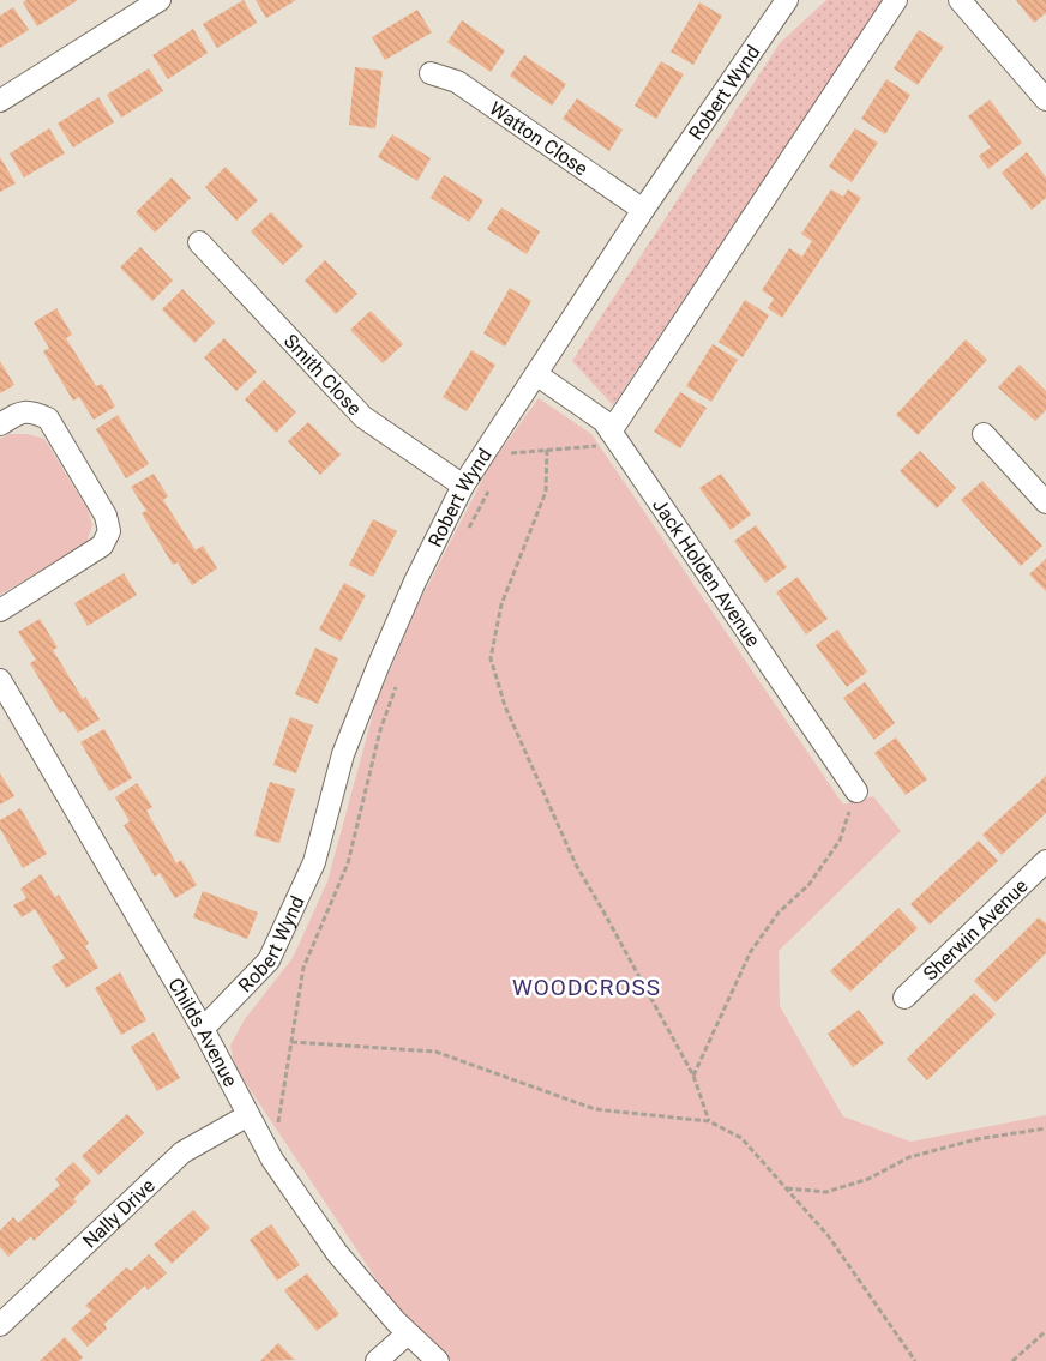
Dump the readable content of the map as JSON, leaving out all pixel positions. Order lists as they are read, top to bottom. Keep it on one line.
{"streets":{"street":["Robert Wynd","Watton Close","Smith Close","Jack Holden Avenue","Sherwin Avenue","Childs Avenue","Nally Drive"]},"crossings":[["Robert Wynd","Watton Close"],["Robert Wynd","Smith Close"],["Robert Wynd","Jack Holden Avenue"],["Robert Wynd","Childs Avenue"],["Childs Avenue","Nally Drive"]],"districts":["WOODCROSS"]}
